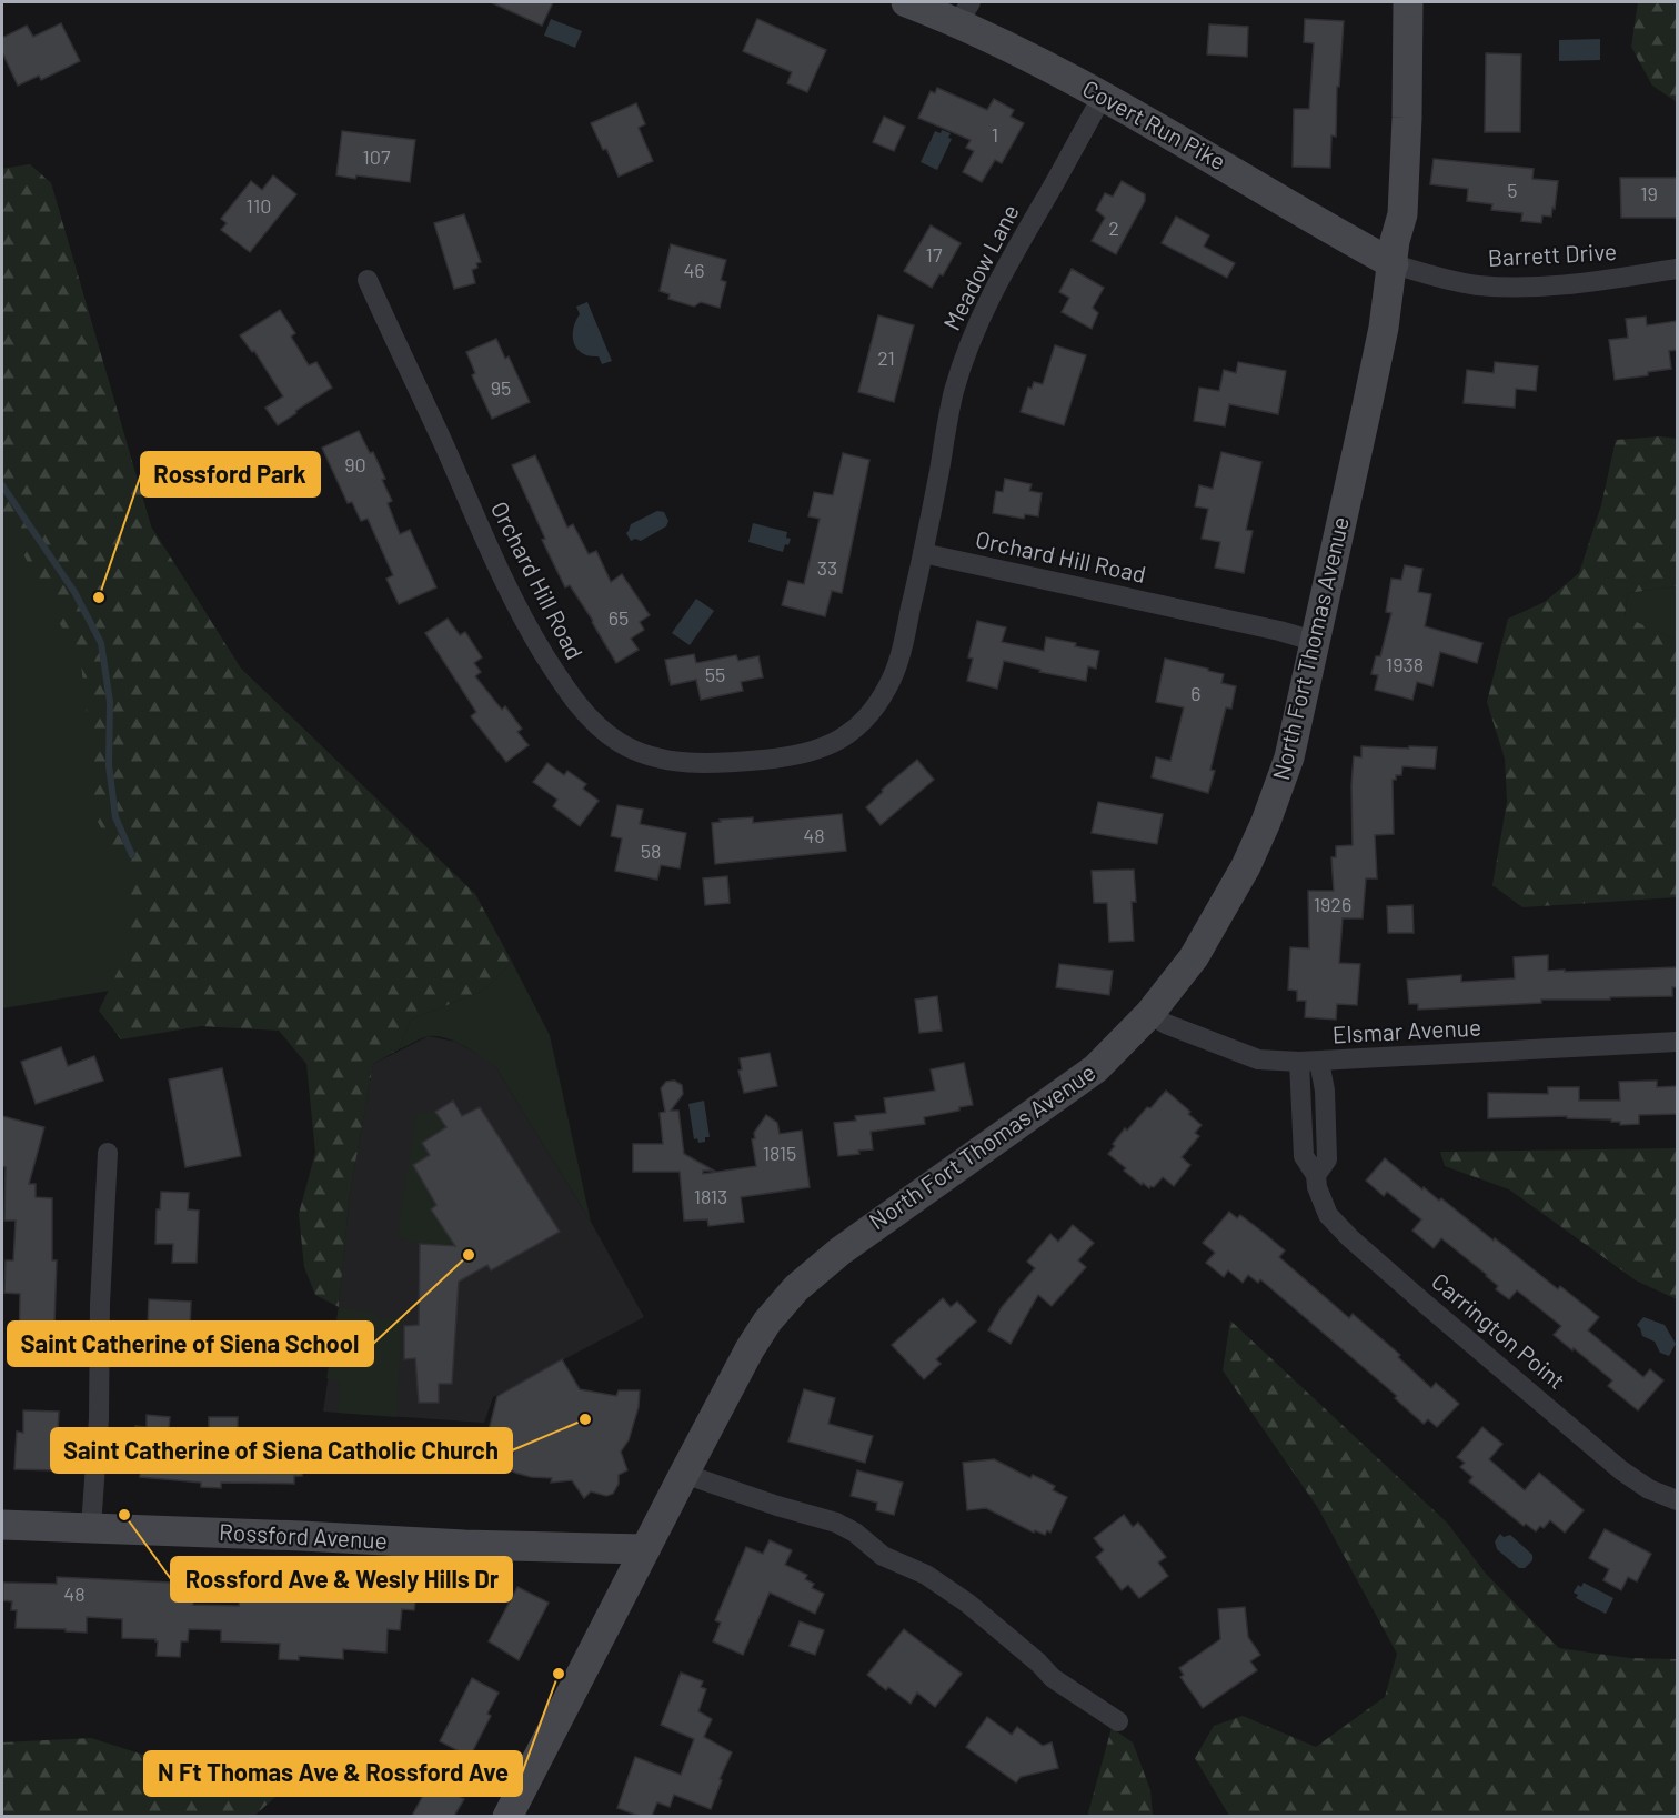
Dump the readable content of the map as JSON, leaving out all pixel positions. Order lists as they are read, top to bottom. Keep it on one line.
{"streets":{"street":["Covert Run Pike","Barrett Drive","Meadow Lane","Orchard Hill Road","North Fort Thomas Avenue","Elsmar Avenue","Carrington Point","Rossford Avenue"]},"crossings":[["Covert Run Pike","Barrett Drive"],["Covert Run Pike","Meadow Lane"],["Covert Run Pike","North Fort Thomas Avenue"],["Barrett Drive","North Fort Thomas Avenue"],["Meadow Lane","Orchard Hill Road"],["Orchard Hill Road","North Fort Thomas Avenue"],["North Fort Thomas Avenue","Elsmar Avenue"],["North Fort Thomas Avenue","Rossford Avenue"],["Elsmar Avenue","Carrington Point"]],"places":["Rossford Park","Saint Catherine of Siena School","Saint Catherine of Siena Catholic Church","Rossford Ave & Wesly Hills Dr","N Ft Thomas Ave & Rossford Ave"],"house_numbers":["1","107","5","19","110","2","17","46","21","95","90","33","65","1938","55","6","48","58","1926","1815","1813","48"]}
